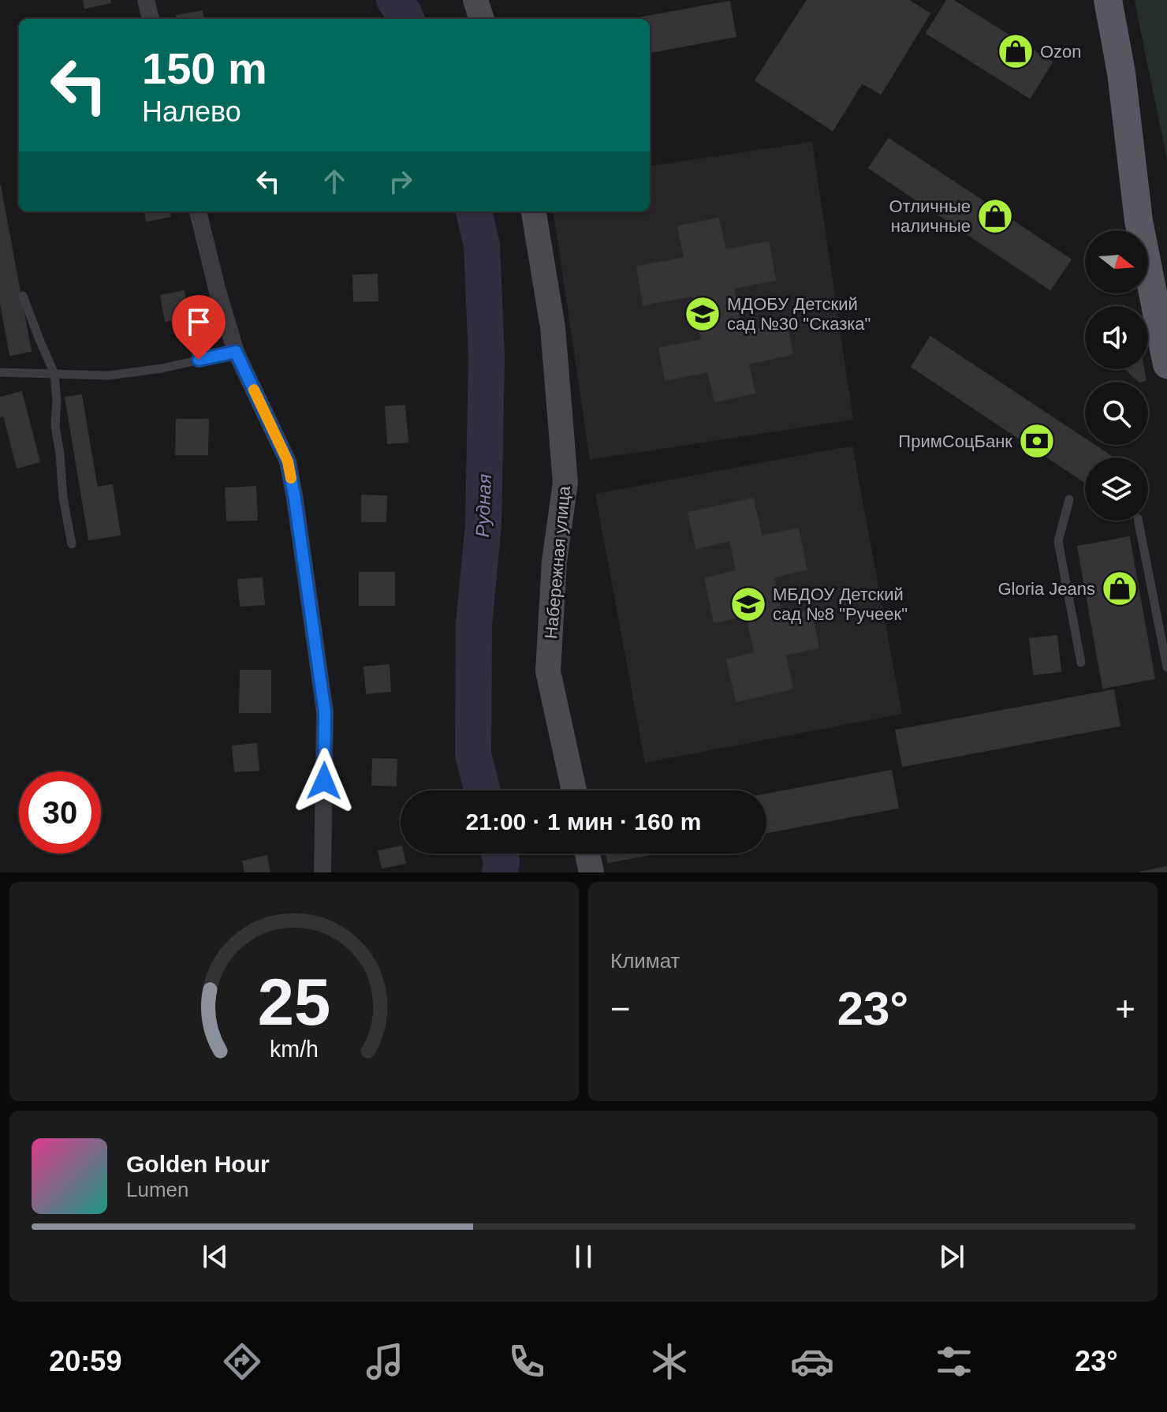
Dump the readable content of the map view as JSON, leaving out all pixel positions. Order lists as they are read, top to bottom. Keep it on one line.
{"streets":{"main road":["Набережная улица"]},"water":["Рудная"],"places":{"shop":["Ozon","Отличные наличные","Gloria Jeans"],"school or university":["МДОБУ Детский сад №30 \"Сказка\"","МБДОУ Детский сад №8 \"Ручеек\""],"bank":["ПримСоцБанк"]},"north":"right","page":{"turn":["150 m","Налево"],"limit":"30","trip":"21:00 · 1 мин · 160 m","tile":"Климат","heat":["−","23°","+"],"song":["Golden Hour","Lumen"],"tabs":["20:59","23°"],"gauge":["25","km/h"]}}
